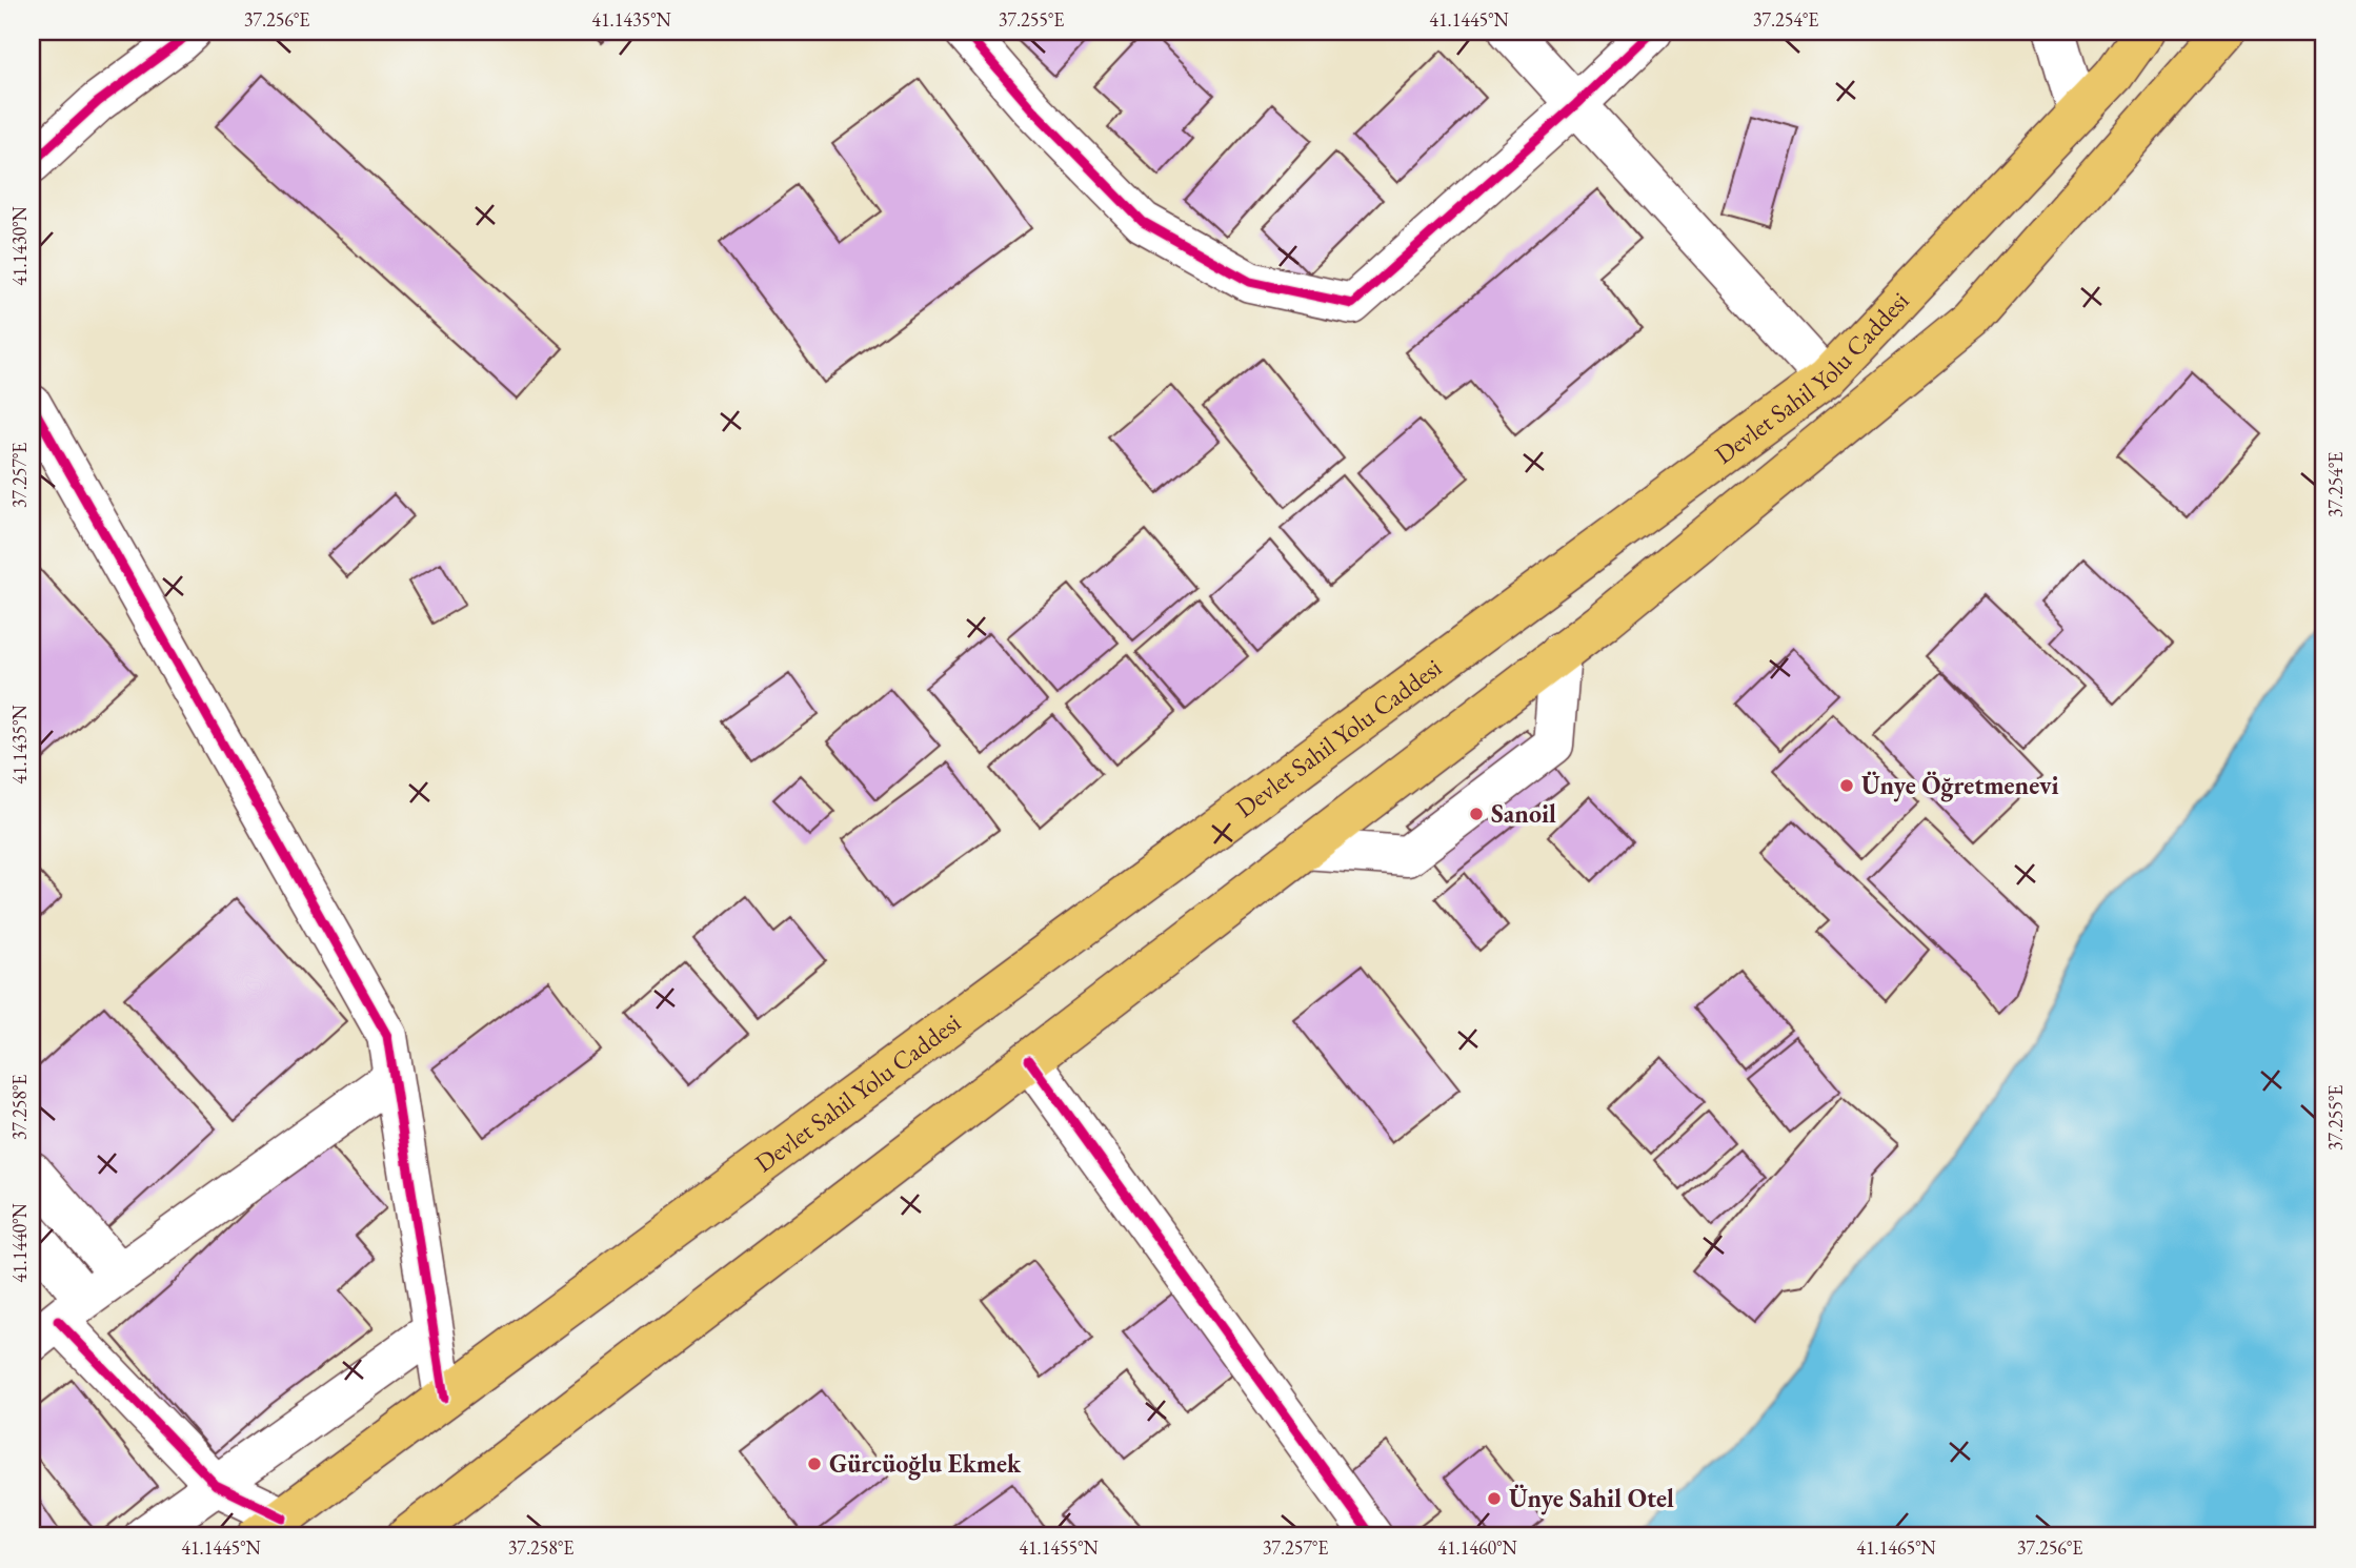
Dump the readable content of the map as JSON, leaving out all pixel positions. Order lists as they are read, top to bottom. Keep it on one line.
{"streets":{"main road":["Devlet Sahil Yolu Caddesi"]},"places":["Ünye Öğretmenevi","Sanoil","Gürcüoğlu Ekmek","Ünye Sahil Otel"],"coordinates":["37.256°E","41.1435°N","37.255°E","41.1445°N","37.254°E","41.1430°N","37.257°E","37.258°E","41.1440°N","41.1455°N","41.1460°N","41.1465°N"]}
